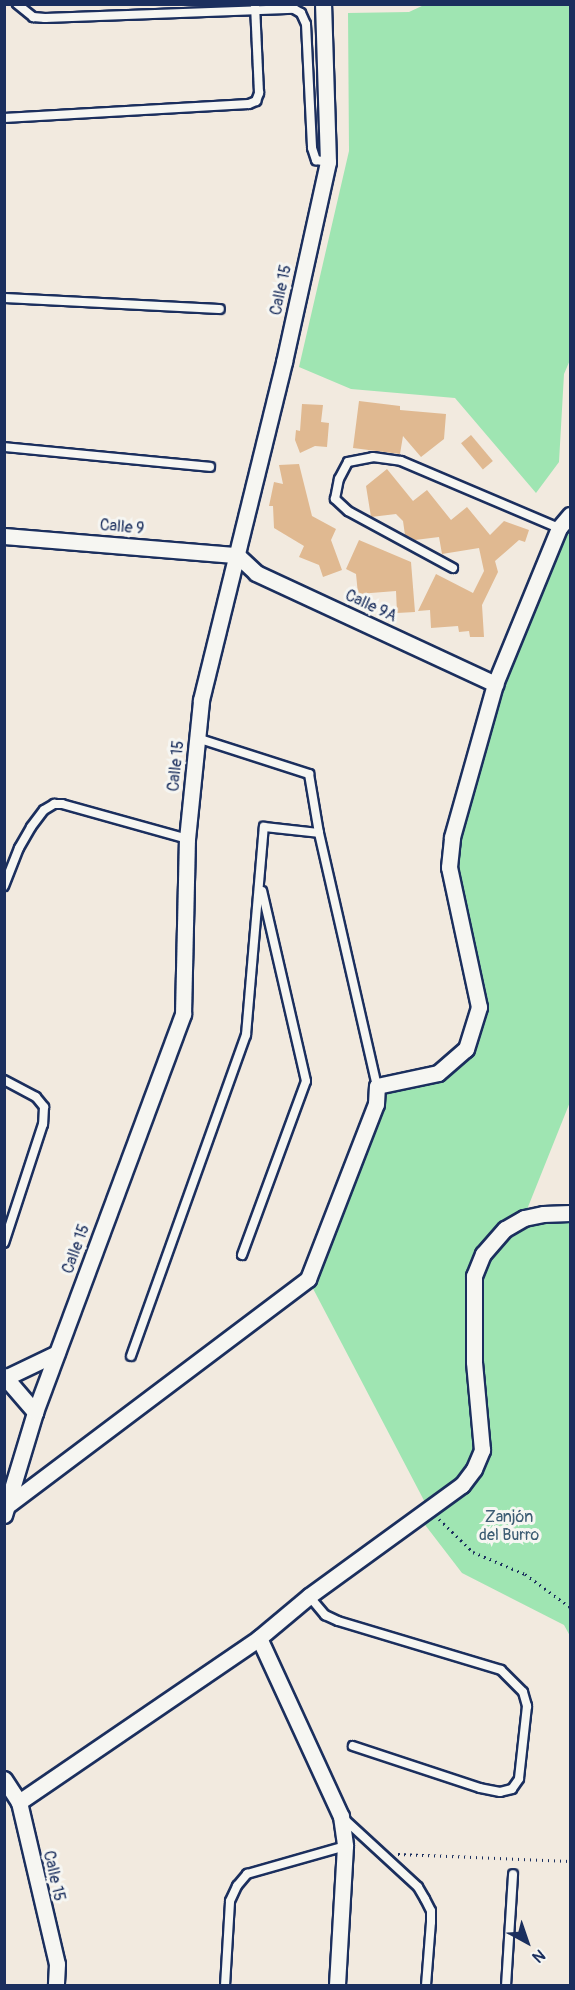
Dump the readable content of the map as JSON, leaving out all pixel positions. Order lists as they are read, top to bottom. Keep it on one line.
{"streets":{"street":["Calle 15","Calle 9","Calle 9A"]},"crossings":[["Calle 15","Calle 9"],["Calle 15","Calle 9A"],["Calle 9","Calle 9A"]],"parks":["Zanjón del Burro"],"north":"bottom right"}
